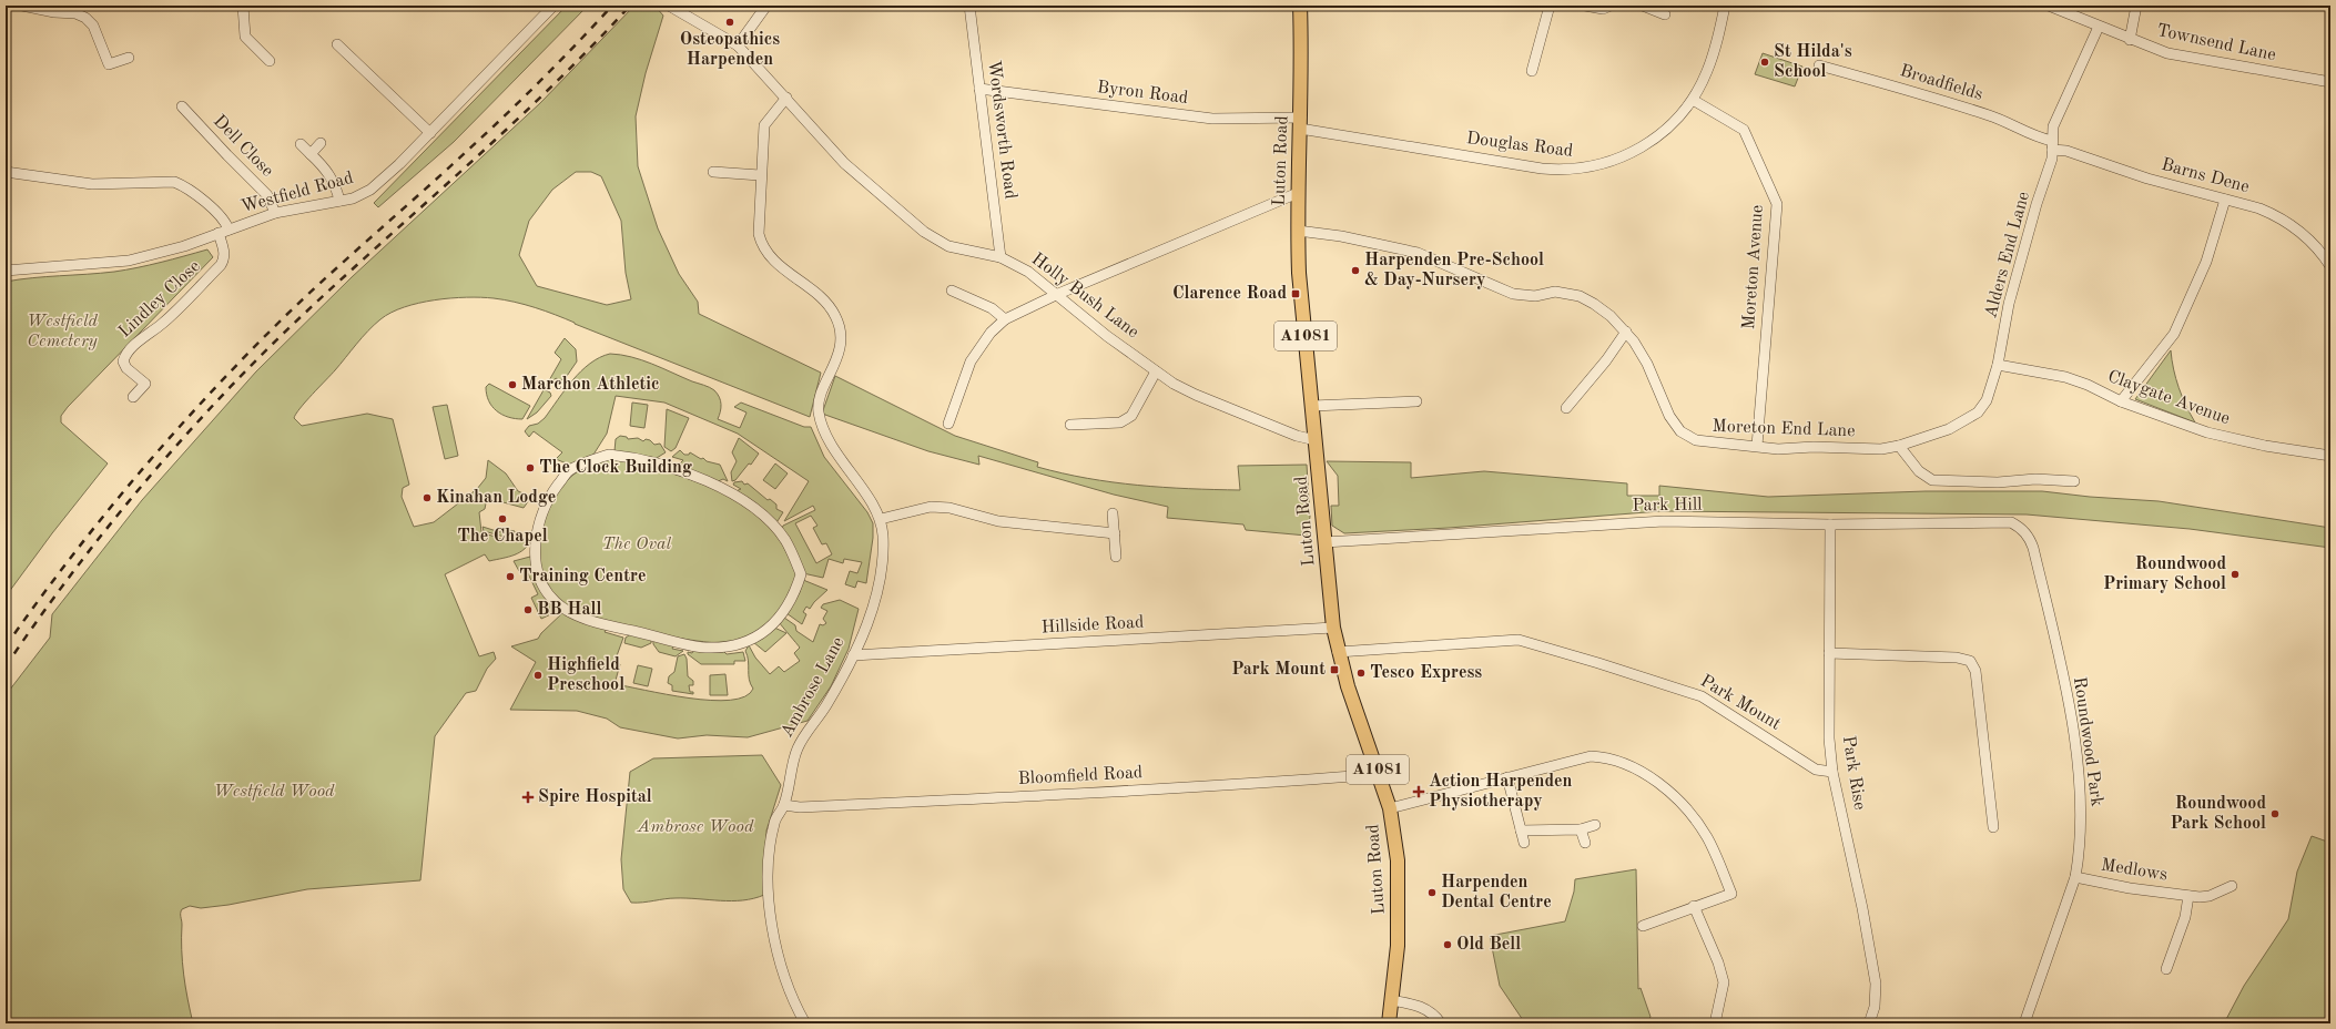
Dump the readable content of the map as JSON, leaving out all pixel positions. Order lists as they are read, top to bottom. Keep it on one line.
{"streets":{"main road":["Luton Road","A1081"],"street":["Townsend Lane","Broadfields","Byron Road","Wordsworth Road","Douglas Road","Dell Close","Barns Dene","Westfield Road","Alders End Lane","Moreton Avenue","Holly Bush Lane","Lindley Close","Claygate Avenue","Moreton End Lane","Park Hill","Hillside Road","Ambrose Lane","Park Mount","Roundwood Park","Park Rise","Bloomfield Road","Medlows"]},"crossings":[["Townsend Lane","Alders End Lane"],["Broadfields","Barns Dene"],["Broadfields","Alders End Lane"],["Byron Road","Wordsworth Road"],["Byron Road","Douglas Road"],["Byron Road","Luton Road"],["Wordsworth Road","Holly Bush Lane"],["Douglas Road","Luton Road"],["Douglas Road","Moreton Avenue"],["Dell Close","Westfield Road"],["Luton Road","Holly Bush Lane"],["Luton Road","Moreton End Lane"],["Luton Road","Park Hill"],["Luton Road","Hillside Road"],["Luton Road","Park Mount"],["Luton Road","Bloomfield Road"],["Barns Dene","Alders End Lane"],["Westfield Road","Lindley Close"],["Alders End Lane","Claygate Avenue"],["Alders End Lane","Moreton End Lane"],["Moreton Avenue","Moreton End Lane"],["Park Hill","Roundwood Park"],["Park Hill","Park Rise"],["Hillside Road","Ambrose Lane"],["Ambrose Lane","Bloomfield Road"],["Park Mount","Park Rise"],["Roundwood Park","Medlows"]],"parks":["Westfield Cemetery","The Oval","Westfield Wood","Ambrose Wood"],"places":{"other":["Osteopathics Harpenden","St Hilda's School","Harpenden Pre-School & Day-Nursery","Marchon Athletic","The Clock Building","Kinahan Lodge","The Chapel","Roundwood Primary School","Training Centre","BB Hall","Tesco Express","Highfield Preschool","Roundwood Park School","Harpenden Dental Centre","Old Bell"],"transit":["Clarence Road","Park Mount"],"health":["Action Harpenden Physiotherapy","Spire Hospital"]}}
